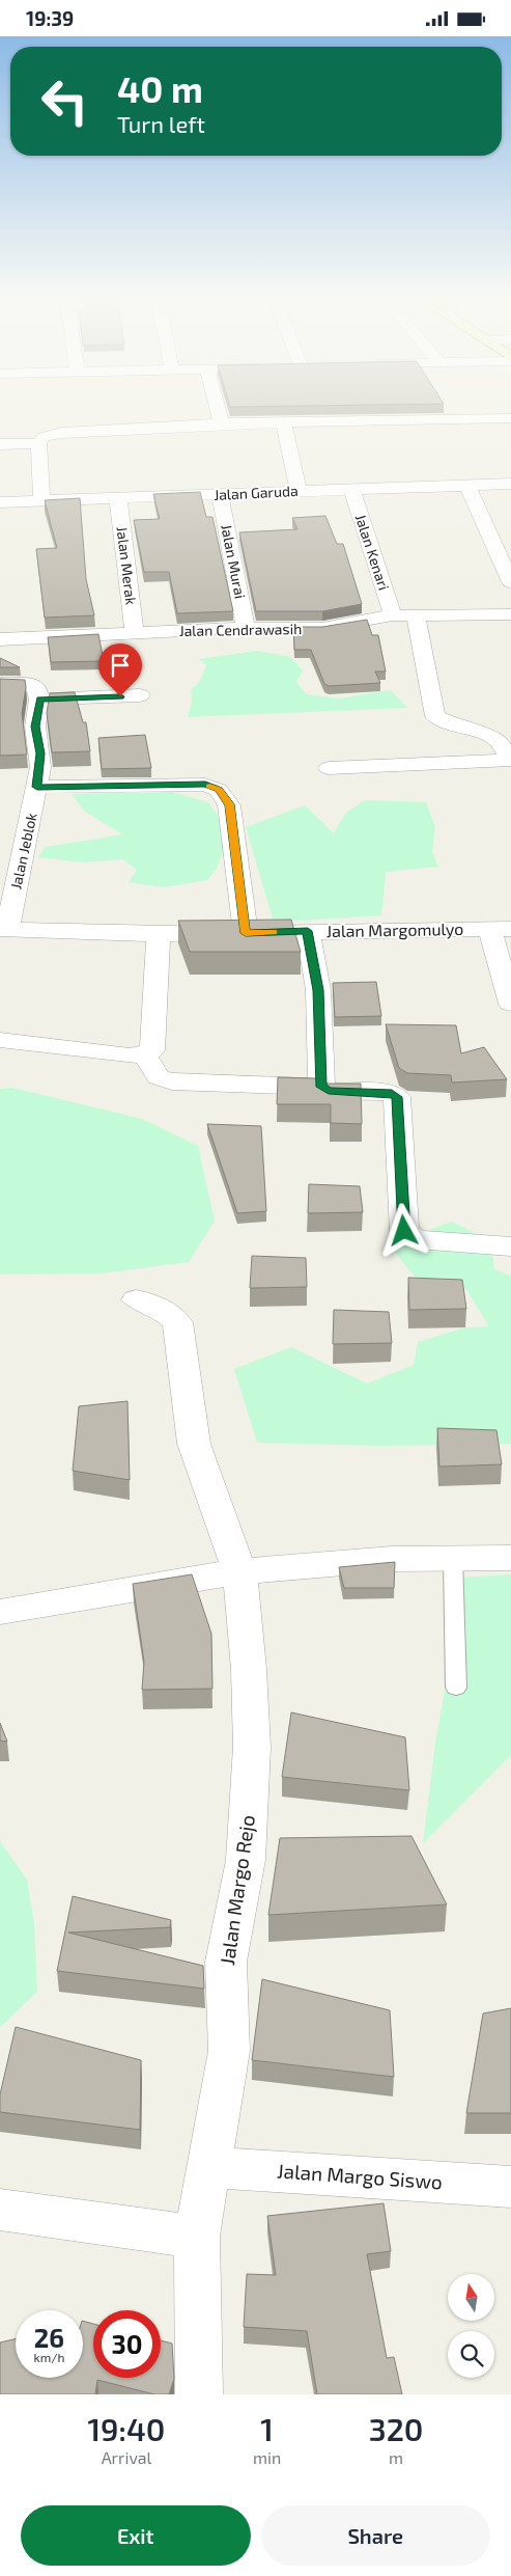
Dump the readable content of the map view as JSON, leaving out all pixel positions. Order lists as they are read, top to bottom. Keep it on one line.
{"streets":{"street":["Jalan Garuda","Jalan Kenari","Jalan Murai","Jalan Merak","Jalan Cendrawasih","Jalan Jeblok","Jalan Margomulyo","Jalan Margo Rejo","Jalan Margo Siswo"]},"crossings":[["Jalan Garuda","Jalan Kenari"],["Jalan Garuda","Jalan Murai"],["Jalan Garuda","Jalan Merak"],["Jalan Kenari","Jalan Cendrawasih"],["Jalan Murai","Jalan Cendrawasih"],["Jalan Merak","Jalan Cendrawasih"],["Jalan Jeblok","Jalan Margomulyo"],["Jalan Margo Rejo","Jalan Margo Siswo"]],"north":"top","page":{"status":"19:39","turn":["40 m","Turn left"],"speed":"26 km/h","limit":"30","eta":["19:40","Arrival","1","min","320","m"],"buttons":["Exit","Share"]}}
